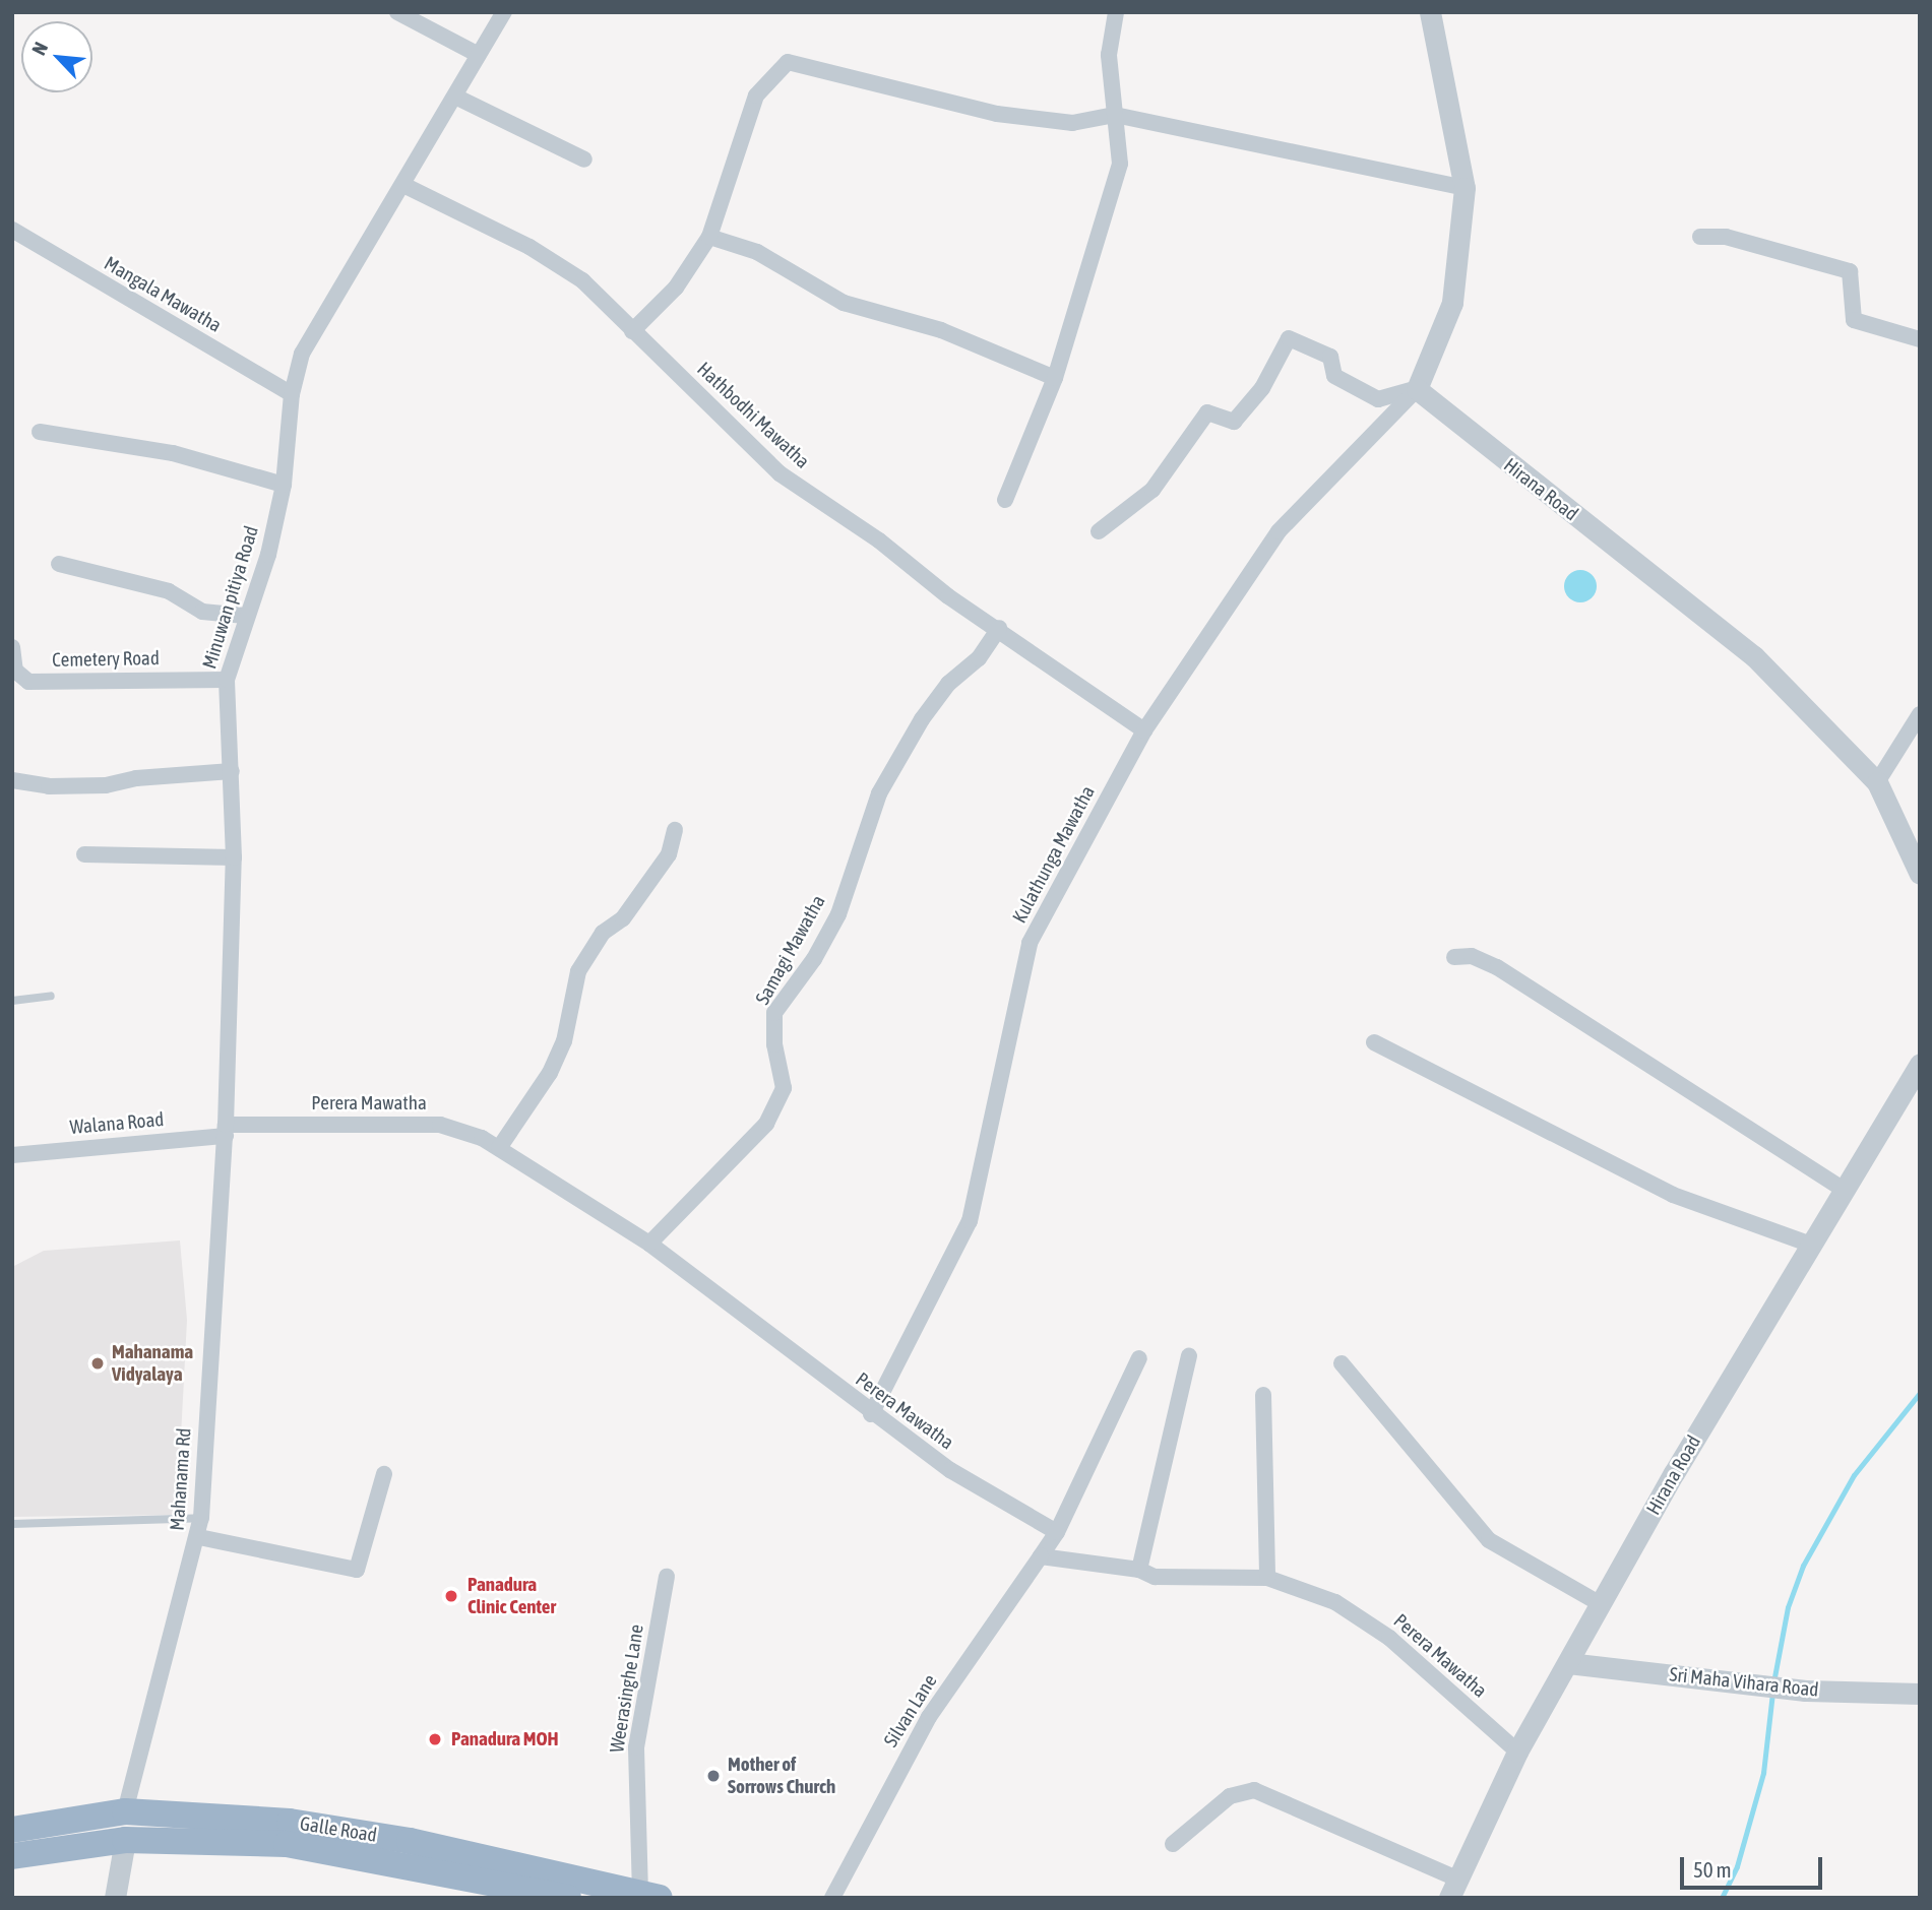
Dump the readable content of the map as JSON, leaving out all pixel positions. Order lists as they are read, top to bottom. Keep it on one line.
{"streets":{"highway":["Galle Road"],"street":["Mangala Mawatha","Hathbodhi Mawatha","Hirana Road","Minuwan pitiya Road","Cemetery Road","Kulathunga Mawatha","Samagi Mawatha","Perera Mawatha","Walana Road","Mahanama Rd","Sri Maha Vihara Road","Weerasinghe Lane","Silvan Lane"]},"crossings":[["Mangala Mawatha","Minuwan pitiya Road"],["Hathbodhi Mawatha","Minuwan pitiya Road"],["Hathbodhi Mawatha","Kulathunga Mawatha"],["Hathbodhi Mawatha","Samagi Mawatha"],["Hirana Road","Kulathunga Mawatha"],["Hirana Road","Perera Mawatha"],["Hirana Road","Sri Maha Vihara Road"],["Minuwan pitiya Road","Cemetery Road"],["Minuwan pitiya Road","Perera Mawatha"],["Minuwan pitiya Road","Walana Road"],["Minuwan pitiya Road","Mahanama Rd"],["Kulathunga Mawatha","Perera Mawatha"],["Samagi Mawatha","Perera Mawatha"],["Perera Mawatha","Walana Road"],["Perera Mawatha","Mahanama Rd"],["Perera Mawatha","Silvan Lane"],["Walana Road","Mahanama Rd"],["Mahanama Rd","Galle Road"],["Weerasinghe Lane","Galle Road"]],"places":["Mahanama Vidyalaya","Panadura Clinic Center","Panadura MOH","Mother of Sorrows Church"],"scale_bar":"50 m","north":"top left"}
